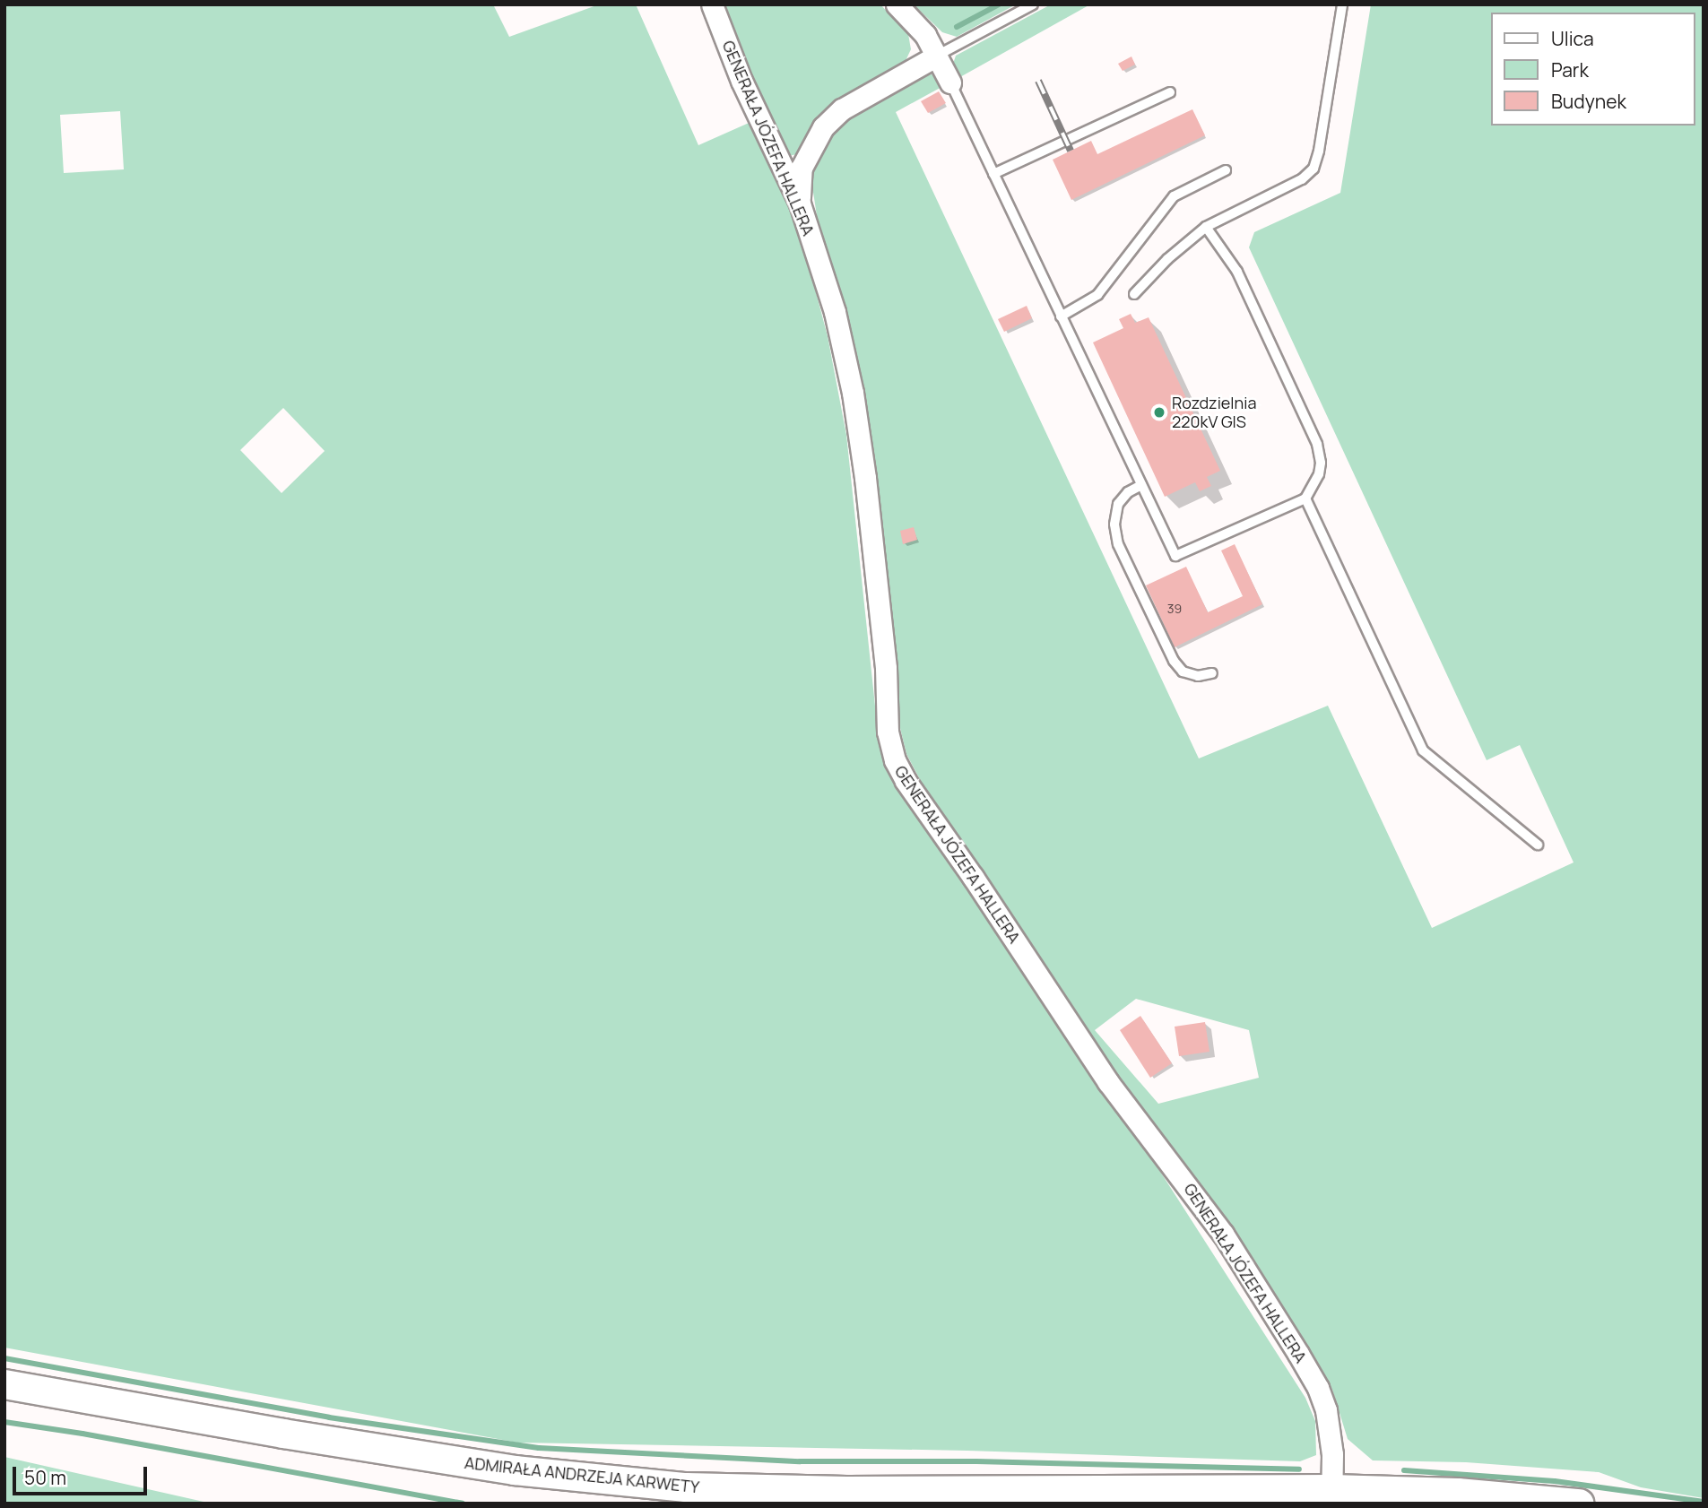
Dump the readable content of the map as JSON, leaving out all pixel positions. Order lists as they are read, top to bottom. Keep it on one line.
{"streets":{"main road":["ADMIRAŁA ANDRZEJA KARWETY"],"street":["GENERAŁA JÓZEFA HALLERA"]},"crossings":[["GENERAŁA JÓZEFA HALLERA","ADMIRAŁA ANDRZEJA KARWETY"]],"places":["Rozdzielnia 220kV GIS"],"house_numbers":["39"],"legend":["Ulica","Park","Budynek"],"scale_bar":"50 m"}
